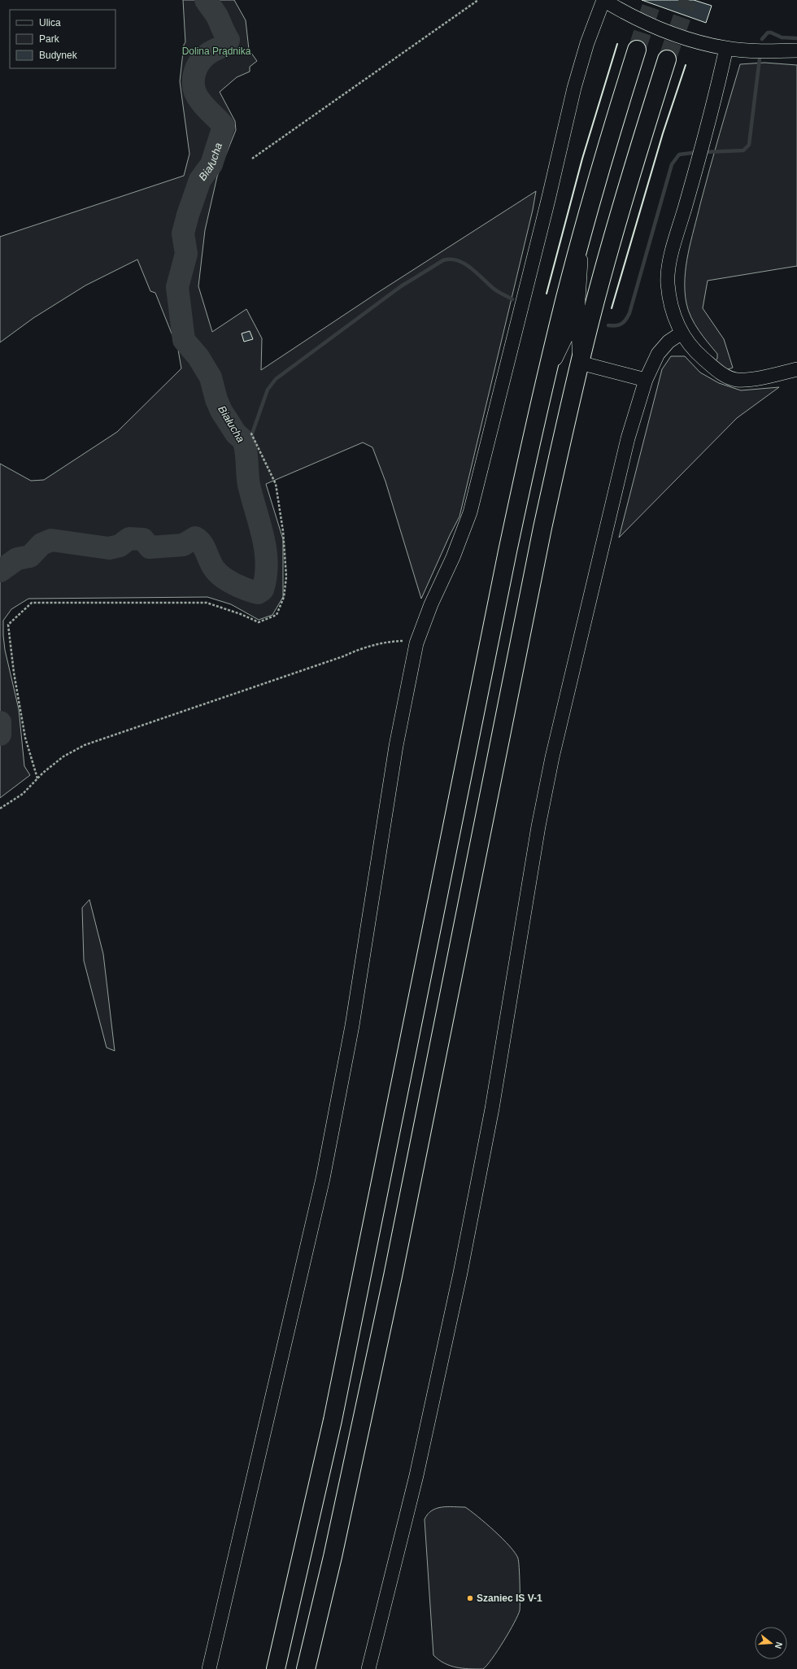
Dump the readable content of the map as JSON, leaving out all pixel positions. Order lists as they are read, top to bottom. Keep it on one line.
{"water":["Białucha"],"parks":["Dolina Prądnika"],"places":["Szaniec IS V-1"],"legend":["Ulica","Park","Budynek"],"north":"right"}
